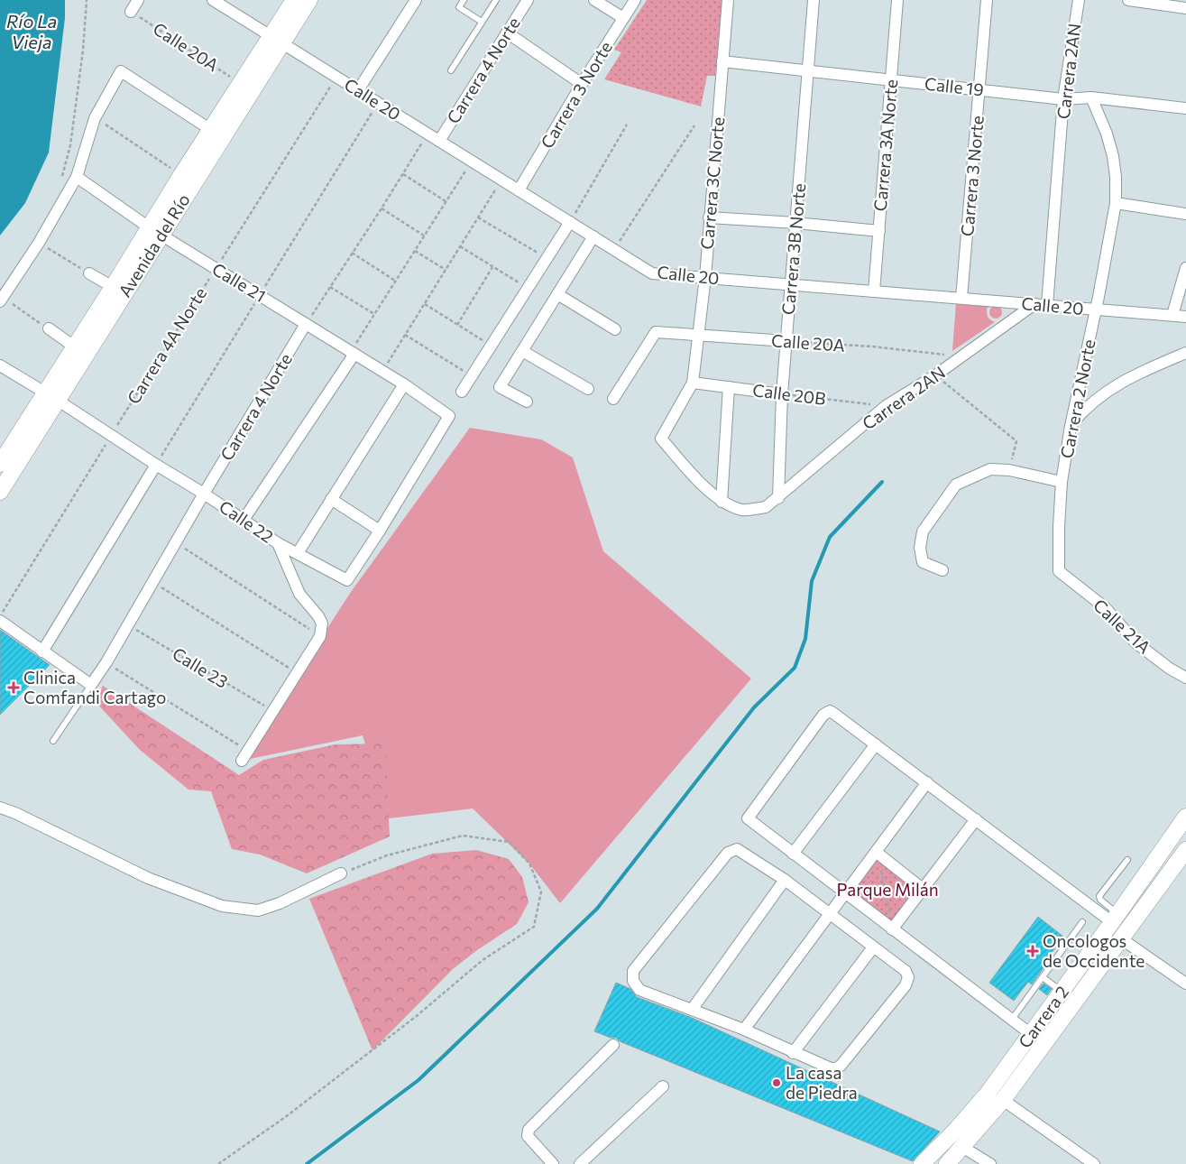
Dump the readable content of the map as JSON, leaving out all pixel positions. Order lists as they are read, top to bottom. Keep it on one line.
{"streets":{"street":["Calle 20A","Carrera 4 Norte","Carrera 2AN","Calle 19","Carrera 3 Norte","Calle 20","Carrera 3A Norte","Carrera 3C Norte","Avenida del Río","Carrera 3B Norte","Calle 21","Calle 20B","Carrera 2 Norte","Calle 22","Calle 21A","Carrera 2"],"path":["Carrera 4A Norte","Calle 23"]},"crossings":[["Calle 20A","Carrera 2AN"],["Calle 20A","Carrera 3C Norte"],["Calle 20A","Avenida del Río"],["Calle 20A","Carrera 3B Norte"],["Carrera 4 Norte","Calle 20"],["Carrera 4 Norte","Calle 21"],["Carrera 4 Norte","Calle 22"],["Carrera 4 Norte","Calle 23"],["Carrera 2AN","Calle 19"],["Carrera 2AN","Calle 20"],["Carrera 2AN","Carrera 3C Norte"],["Carrera 2AN","Carrera 3B Norte"],["Carrera 2AN","Calle 20B"],["Calle 19","Carrera 3 Norte"],["Calle 19","Carrera 3A Norte"],["Calle 19","Carrera 3C Norte"],["Calle 19","Carrera 3B Norte"],["Calle 19","Carrera 2 Norte"],["Carrera 3 Norte","Calle 20"],["Calle 20","Carrera 3A Norte"],["Calle 20","Carrera 3C Norte"],["Calle 20","Avenida del Río"],["Calle 20","Carrera 3B Norte"],["Calle 20","Carrera 4A Norte"],["Calle 20","Carrera 2 Norte"],["Carrera 3C Norte","Calle 20B"],["Avenida del Río","Calle 21"],["Avenida del Río","Calle 22"],["Carrera 3B Norte","Calle 20B"],["Calle 21","Carrera 4A Norte"],["Carrera 4A Norte","Calle 22"],["Carrera 2 Norte","Calle 21A"]],"water":["Río La Vieja"],"parks":["Parque Milán"],"places":{"health":["Clinica Comfandi Cartago","Oncologos de Occidente"],"other":["La casa de Piedra"]}}
